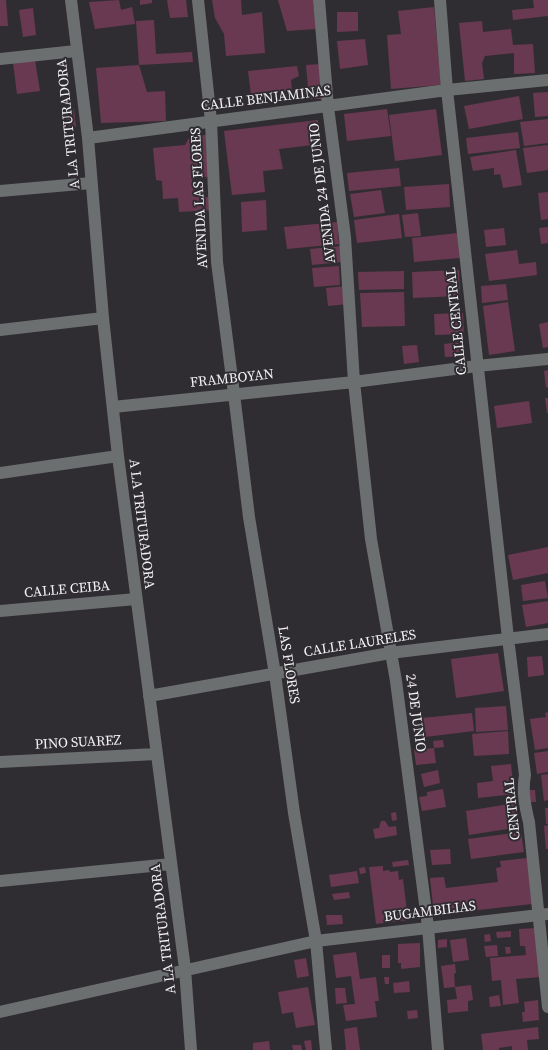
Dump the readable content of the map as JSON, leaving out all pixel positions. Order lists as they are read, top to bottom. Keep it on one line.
{"streets":{"street":["CALLE BENJAMINAS","A LA TRITURADORA","AVENIDA 24 DE JUNIO","AVENIDA LAS FLORES","CALLE CENTRAL","FRAMBOYAN","CALLE CEIBA","CALLE LAURELES","LAS FLORES","24 DE JUNIO","PINO SUAREZ","CENTRAL","BUGAMBILIAS"]},"crossings":[["CALLE BENJAMINAS","A LA TRITURADORA"],["CALLE BENJAMINAS","AVENIDA 24 DE JUNIO"],["CALLE BENJAMINAS","AVENIDA LAS FLORES"],["CALLE BENJAMINAS","CALLE CENTRAL"],["A LA TRITURADORA","FRAMBOYAN"],["A LA TRITURADORA","CALLE CEIBA"],["A LA TRITURADORA","CALLE LAURELES"],["A LA TRITURADORA","PINO SUAREZ"],["A LA TRITURADORA","BUGAMBILIAS"],["AVENIDA 24 DE JUNIO","FRAMBOYAN"],["AVENIDA 24 DE JUNIO","24 DE JUNIO"],["AVENIDA LAS FLORES","FRAMBOYAN"],["AVENIDA LAS FLORES","LAS FLORES"],["CALLE CENTRAL","FRAMBOYAN"],["CALLE CENTRAL","CALLE LAURELES"],["CALLE CENTRAL","CENTRAL"],["FRAMBOYAN","LAS FLORES"],["FRAMBOYAN","24 DE JUNIO"],["CALLE LAURELES","LAS FLORES"],["CALLE LAURELES","24 DE JUNIO"],["CALLE LAURELES","CENTRAL"],["LAS FLORES","BUGAMBILIAS"],["24 DE JUNIO","BUGAMBILIAS"],["CENTRAL","BUGAMBILIAS"]]}
